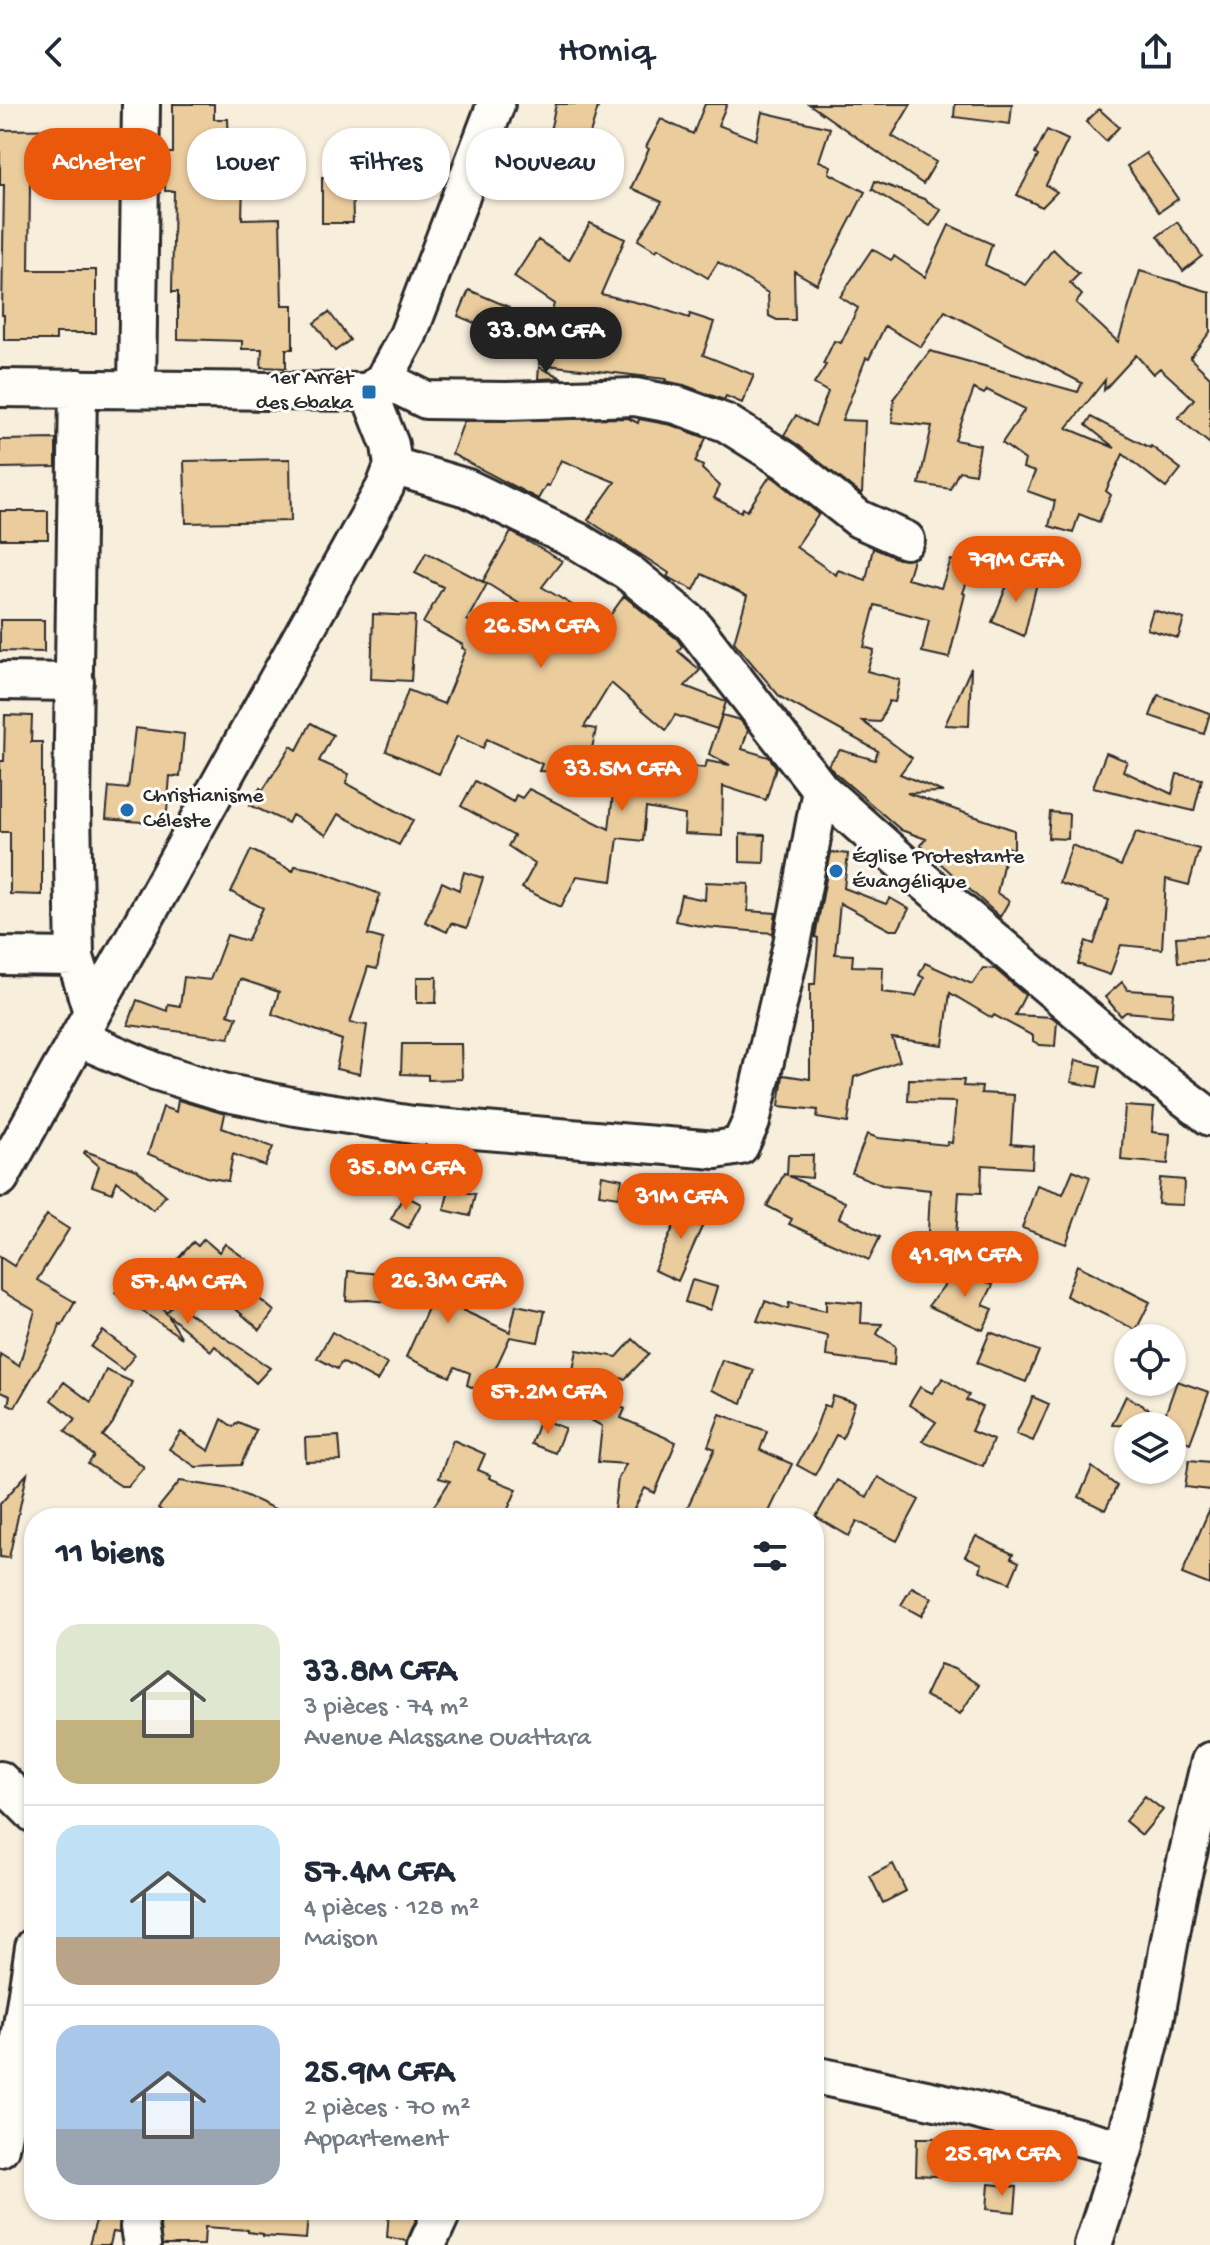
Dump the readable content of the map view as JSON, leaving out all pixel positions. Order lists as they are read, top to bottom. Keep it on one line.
{"places":{"transit":["1er Arrêt des Gbaka"],"other":["Christianisme Céleste","Église Protestante Évangélique"]},"page":{"header":"Homiq","chip":["Acheter","Louer","Filtres","Nouveau"],"price":["33.8M CFA","79M CFA","26.5M CFA","33.5M CFA","35.8M CFA","31M CFA","41.9M CFA","26.3M CFA","57.4M CFA","57.2M CFA","25.9M CFA"],"heading":"11 biens","list":[{"name":"33.8M CFA","note":"3 pièces · 74 m² · Avenue Alassane Ouattara"},{"name":"57.4M CFA","note":"4 pièces · 128 m² · Maison"},{"name":"25.9M CFA","note":"2 pièces · 70 m² · Appartement"}]}}
